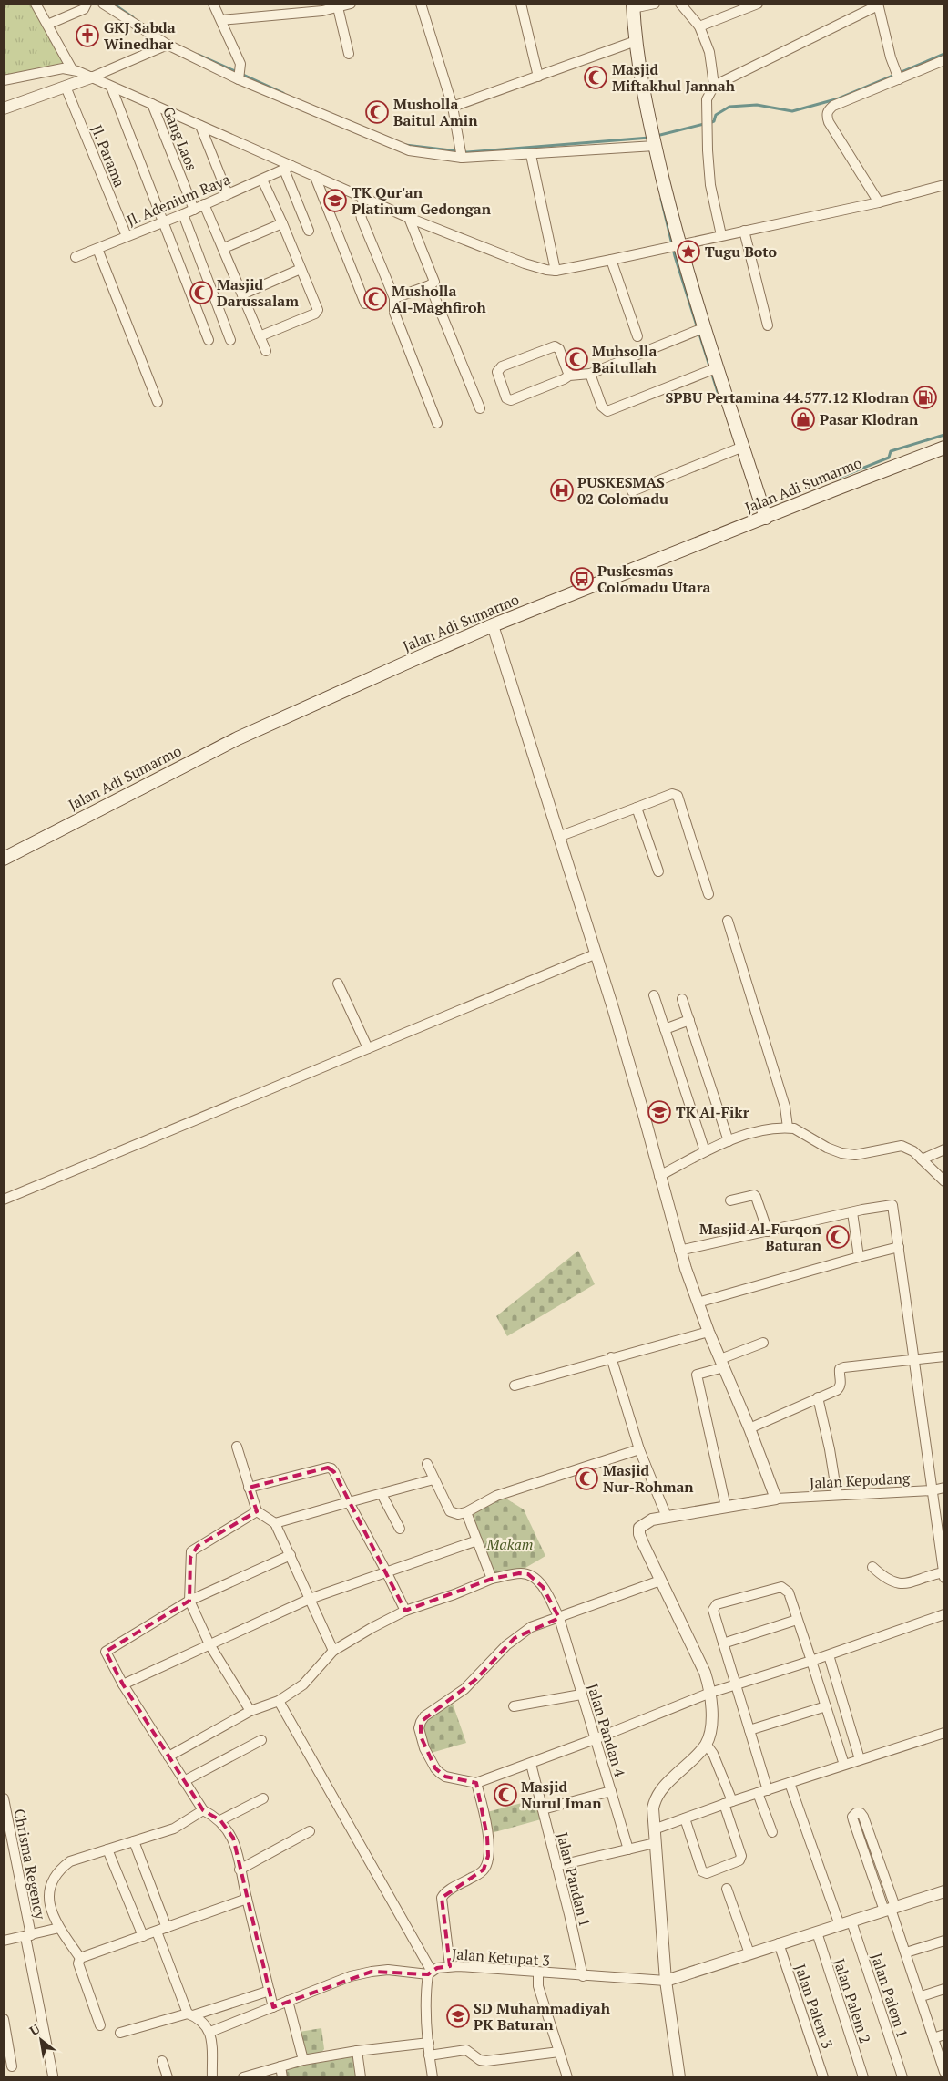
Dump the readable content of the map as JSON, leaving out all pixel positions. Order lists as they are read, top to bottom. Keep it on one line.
{"streets":{"main road":["Jalan Adi Sumarmo"],"street":["Gang Laos","Jl. Parama","Jl. Adenium Raya","Jalan Kepodang","Jalan Pandan 4","Chrisma Regency","Jalan Pandan 1","Jalan Ketupat 3","Jalan Palem 1","Jalan Palem 2","Jalan Palem 3"]},"crossings":[["Gang Laos","Jl. Adenium Raya"],["Jl. Parama","Jl. Adenium Raya"],["Jalan Pandan 1","Jalan Ketupat 3"]],"parks":["Makam"],"places":{"church":["GKJ Sabda Winedhar"],"mosque":["Masjid Miftakhul Jannah","Musholla Baitul Amin","Masjid Darussalam","Musholla Al-Maghfiroh","Muhsolla Baitullah","Masjid Al-Furqon Baturan","Masjid Nur-Rohman","Masjid Nurul Iman"],"school or university":["TK Qur'an Platinum Gedongan","TK Al-Fikr","SD Muhammadiyah PK Baturan"],"place":["Tugu Boto"],"fuel station":["SPBU Pertamina 44.577.12 Klodran"],"shop":["Pasar Klodran"],"hospital":["PUSKESMAS 02 Colomadu"],"bus stop":["Puskesmas Colomadu Utara"]},"north":"top left"}
